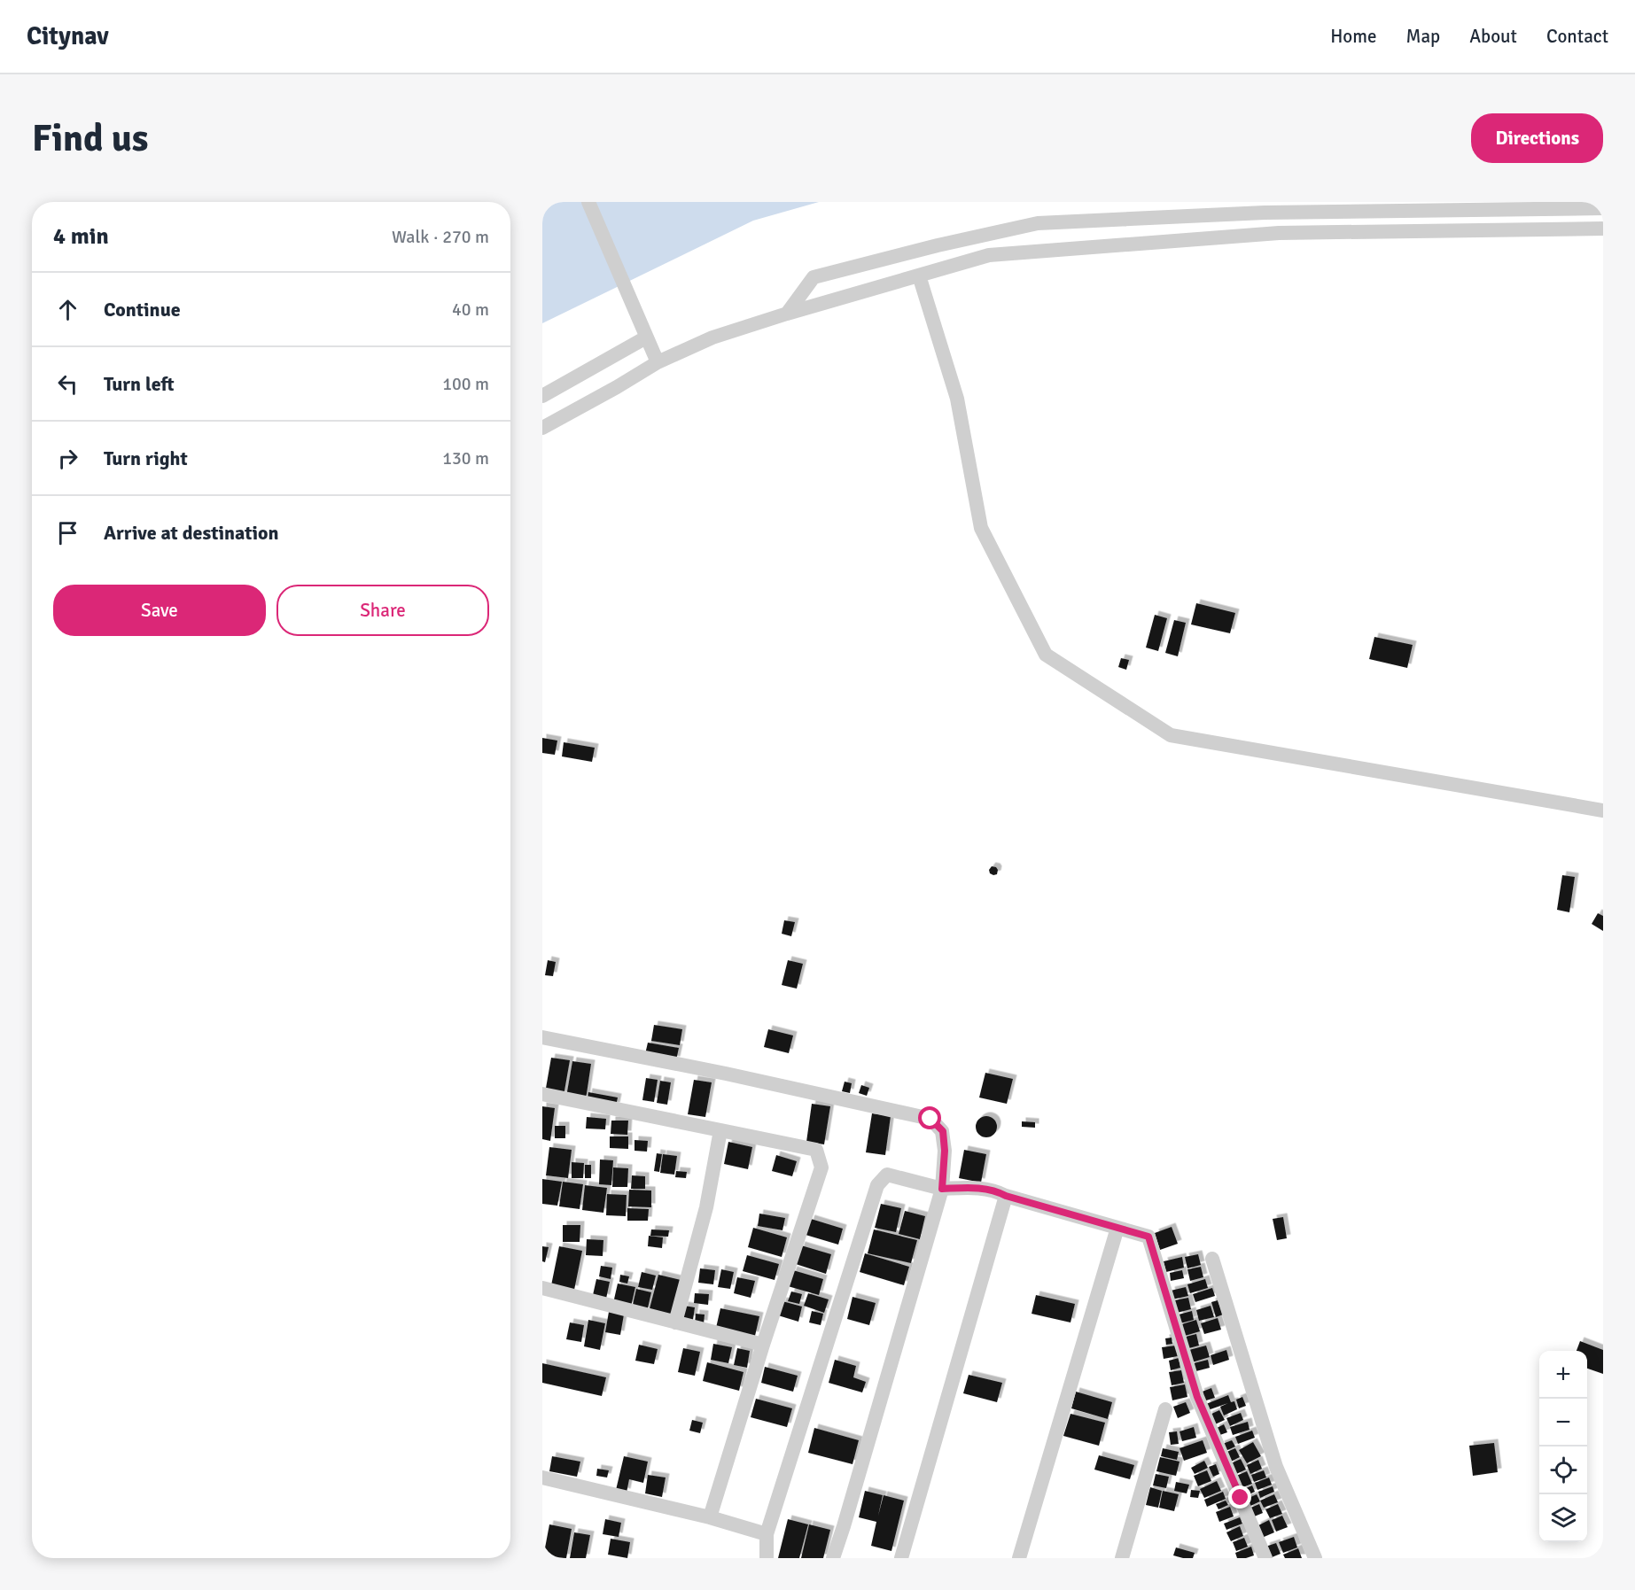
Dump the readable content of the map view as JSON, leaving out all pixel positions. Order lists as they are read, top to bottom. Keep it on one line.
{"page":{"header":"Citynav","nav":["Home","Map","About","Contact"],"buttons":["Directions",["Save","Share"]],"title":"Find us","heading":["4 min","Walk · 270 m"],"list":[["Continue","40 m"],["Turn left","100 m"],["Turn right","130 m"],"Arrive at destination"],"map_buttons":["+","−"]}}
